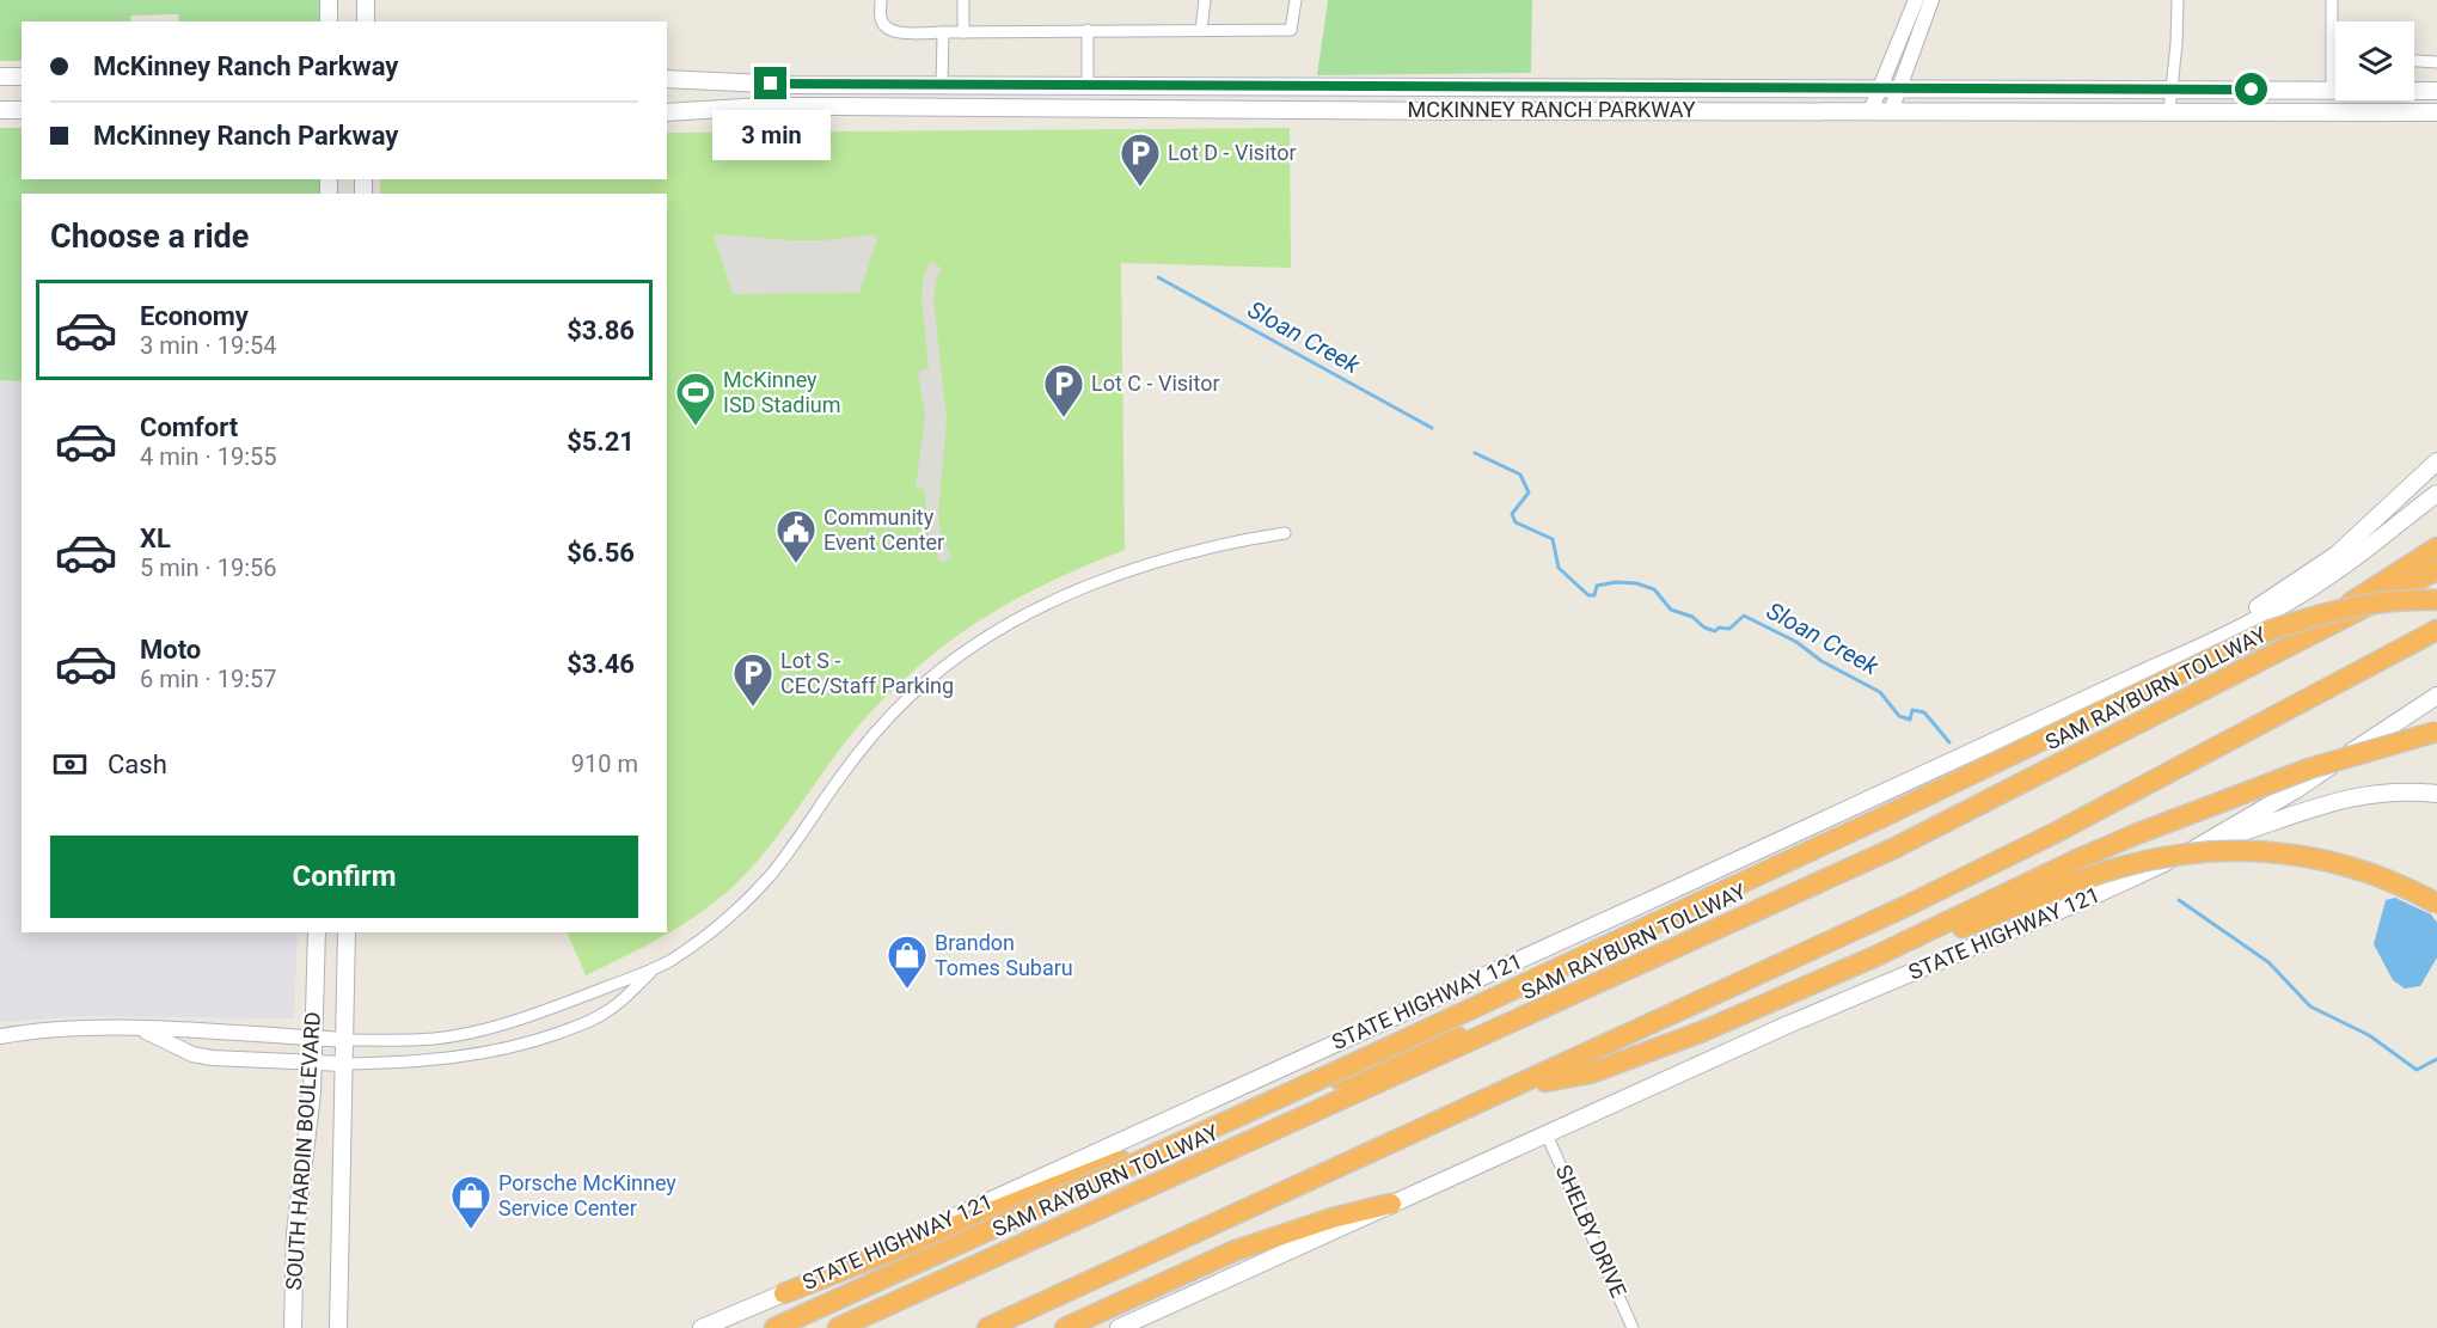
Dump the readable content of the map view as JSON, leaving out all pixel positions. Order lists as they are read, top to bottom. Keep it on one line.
{"streets":{"highway":["SAM RAYBURN TOLLWAY"],"main road":["MCKINNEY RANCH PARKWAY","STATE HIGHWAY 121","SOUTH HARDIN BOULEVARD"],"street":["SHELBY DRIVE"]},"crossings":[["STATE HIGHWAY 121","SHELBY DRIVE"]],"water":["Sloan Creek"],"places":{"parking":["Lot D - Visitor","Lot C - Visitor","Lot S - CEC/Staff Parking"],"sports":["McKinney ISD Stadium"],"public building":["Community Event Center"],"shop":["Brandon Tomes Subaru","Porsche McKinney Service Center"]},"page":{"banner":["McKinney Ranch Parkway","McKinney Ranch Parkway"],"bubble":"3 min","heading":"Choose a ride","list":[{"name":"Economy","note":"3 min · 19:54","value":"$3.86"},{"name":"Comfort","note":"4 min · 19:55","value":"$5.21"},{"name":"XL","note":"5 min · 19:56","value":"$6.56"},{"name":"Moto","note":"6 min · 19:57","value":"$3.46"}],"pay":["Cash","910 m"],"buttons":"Confirm"}}
